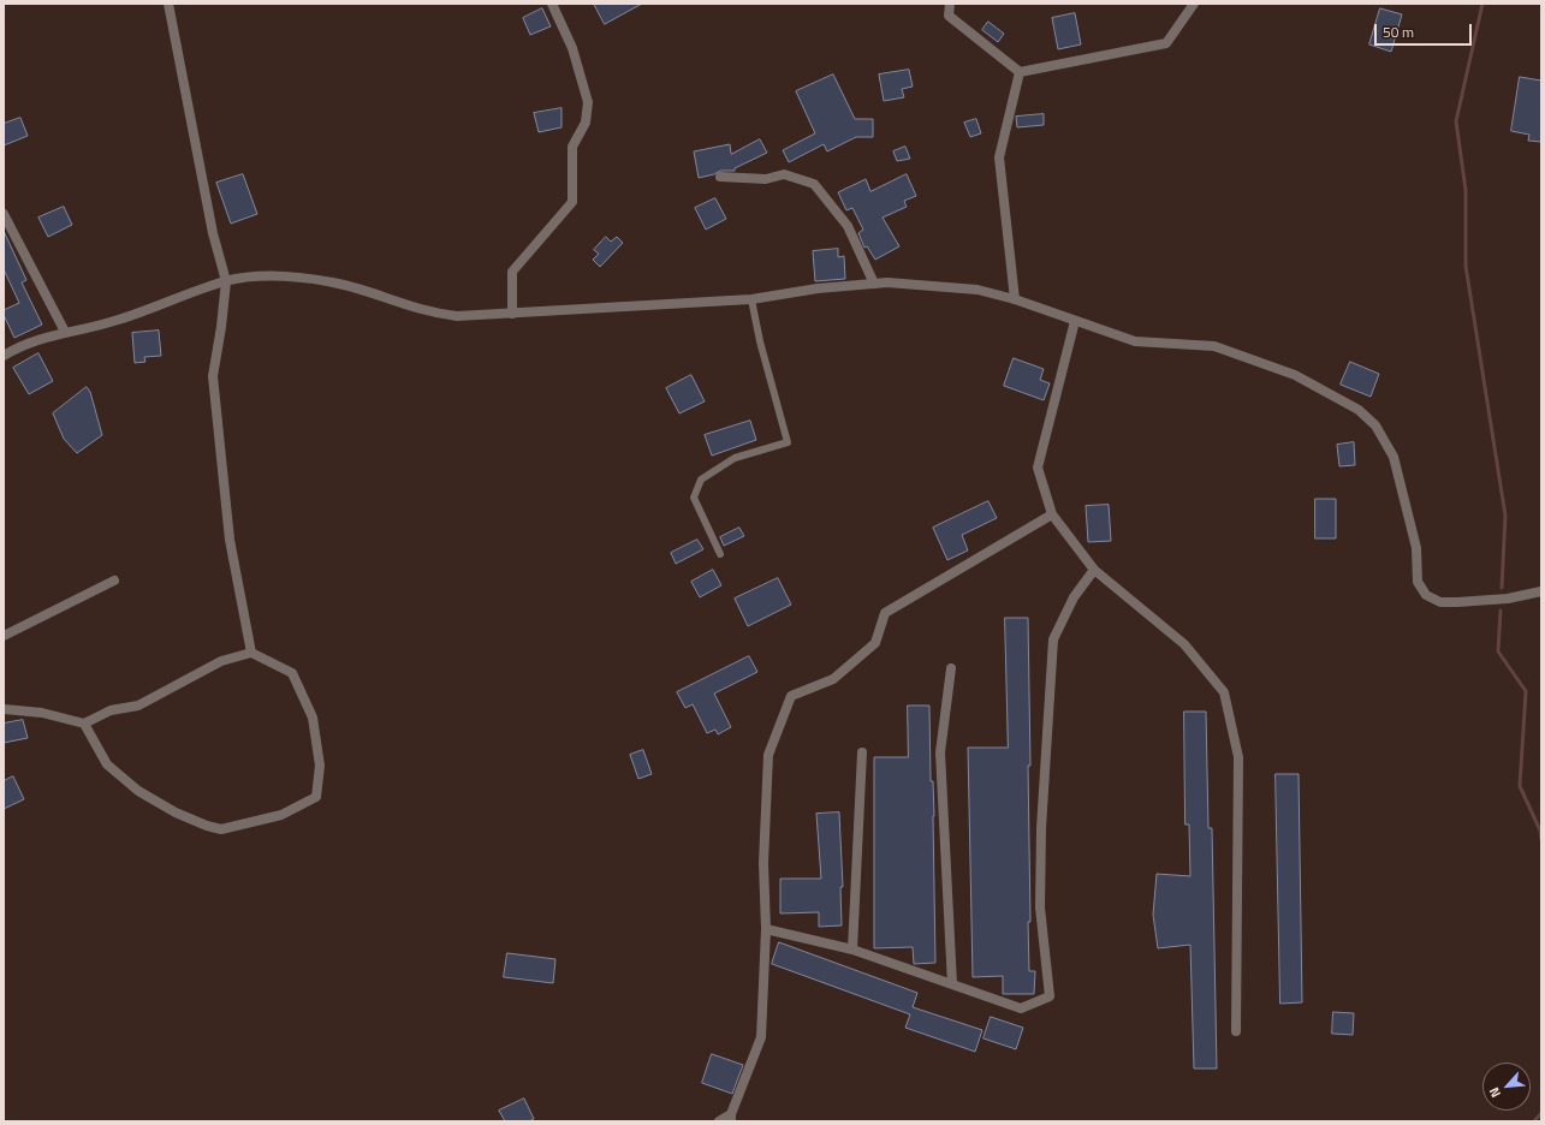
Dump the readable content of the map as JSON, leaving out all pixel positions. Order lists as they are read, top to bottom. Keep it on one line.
{"scale_bar":"50 m","north":"bottom left"}
